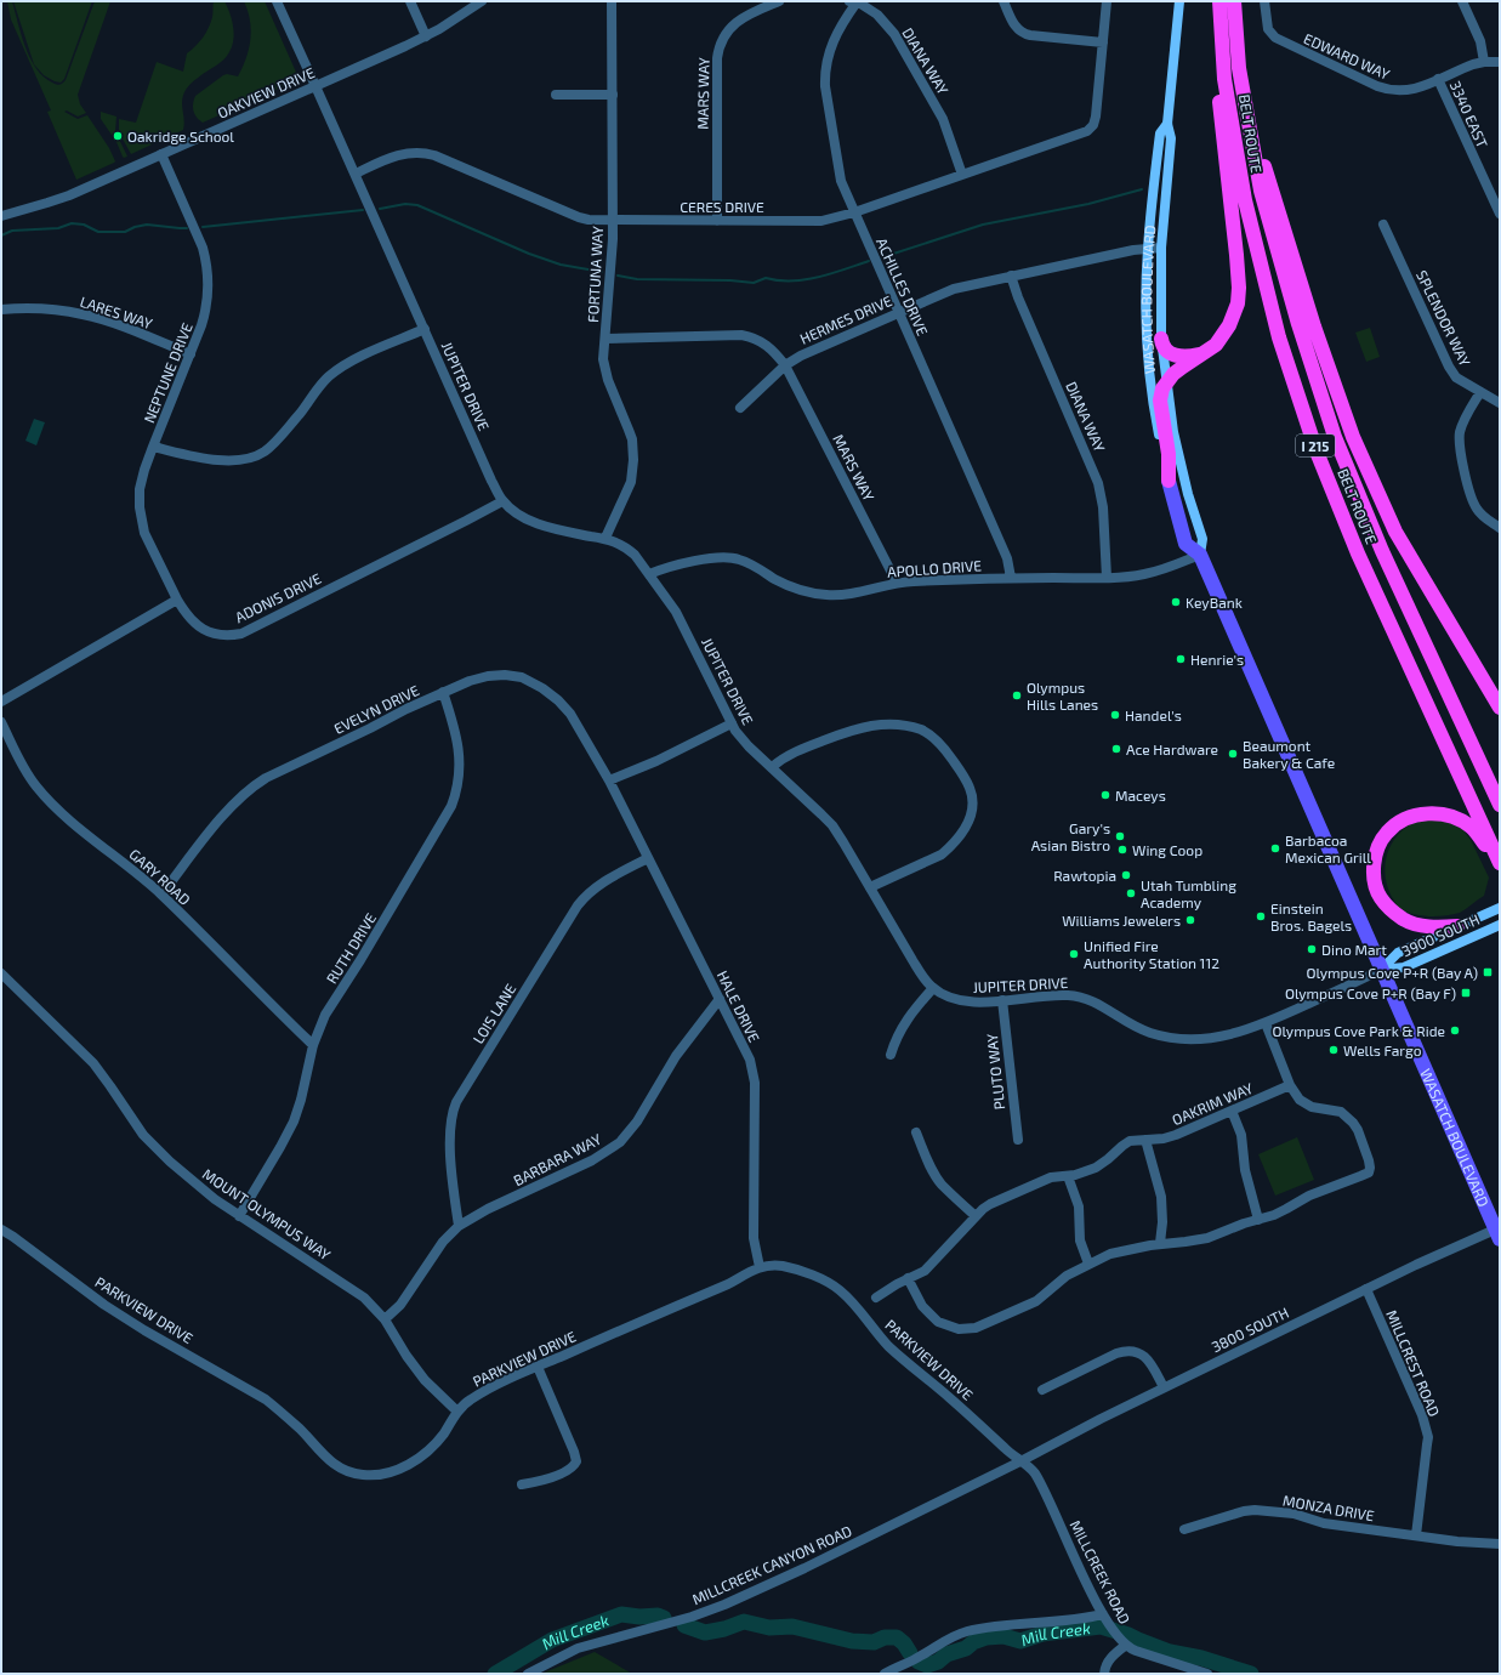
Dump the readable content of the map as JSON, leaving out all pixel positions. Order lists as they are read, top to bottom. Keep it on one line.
{"streets":{"highway":["BELT ROUTE","I 215"],"main road":["WASATCH BOULEVARD","3900 SOUTH"],"street":["EDWARD WAY","DIANA WAY","OAKVIEW DRIVE","MARS WAY","3340 EAST","CERES DRIVE","FORTUNA WAY","ACHILLES DRIVE","LARES WAY","SPLENDOR WAY","HERMES DRIVE","NEPTUNE DRIVE","JUPITER DRIVE","APOLLO DRIVE","ADONIS DRIVE","EVELYN DRIVE","GARY ROAD","RUTH DRIVE","HALE DRIVE","LOIS LANE","PLUTO WAY","OAKRIM WAY","BARBARA WAY","MOUNT OLYMPUS WAY","PARKVIEW DRIVE","3800 SOUTH","MILLCREST ROAD","MONZA DRIVE","MILLCREEK CANYON ROAD","MILLCREEK ROAD"]},"crossings":[["EDWARD WAY","3340 EAST"],["DIANA WAY","CERES DRIVE"],["DIANA WAY","ACHILLES DRIVE"],["DIANA WAY","HERMES DRIVE"],["DIANA WAY","APOLLO DRIVE"],["OAKVIEW DRIVE","NEPTUNE DRIVE"],["OAKVIEW DRIVE","JUPITER DRIVE"],["MARS WAY","CERES DRIVE"],["MARS WAY","HERMES DRIVE"],["MARS WAY","APOLLO DRIVE"],["CERES DRIVE","FORTUNA WAY"],["CERES DRIVE","ACHILLES DRIVE"],["CERES DRIVE","JUPITER DRIVE"],["FORTUNA WAY","JUPITER DRIVE"],["ACHILLES DRIVE","HERMES DRIVE"],["ACHILLES DRIVE","APOLLO DRIVE"],["WASATCH BOULEVARD","HERMES DRIVE"],["WASATCH BOULEVARD","JUPITER DRIVE"],["WASATCH BOULEVARD","APOLLO DRIVE"],["WASATCH BOULEVARD","3900 SOUTH"],["WASATCH BOULEVARD","3800 SOUTH"],["LARES WAY","NEPTUNE DRIVE"],["NEPTUNE DRIVE","ADONIS DRIVE"],["JUPITER DRIVE","APOLLO DRIVE"],["JUPITER DRIVE","ADONIS DRIVE"],["JUPITER DRIVE","3900 SOUTH"],["JUPITER DRIVE","PLUTO WAY"],["EVELYN DRIVE","GARY ROAD"],["EVELYN DRIVE","RUTH DRIVE"],["EVELYN DRIVE","HALE DRIVE"],["GARY ROAD","RUTH DRIVE"],["RUTH DRIVE","MOUNT OLYMPUS WAY"],["HALE DRIVE","LOIS LANE"],["HALE DRIVE","BARBARA WAY"],["HALE DRIVE","PARKVIEW DRIVE"],["LOIS LANE","BARBARA WAY"],["BARBARA WAY","MOUNT OLYMPUS WAY"],["MOUNT OLYMPUS WAY","PARKVIEW DRIVE"],["PARKVIEW DRIVE","3800 SOUTH"],["PARKVIEW DRIVE","MILLCREEK CANYON ROAD"],["PARKVIEW DRIVE","MILLCREEK ROAD"],["3800 SOUTH","MILLCREST ROAD"],["3800 SOUTH","MILLCREEK CANYON ROAD"],["3800 SOUTH","MILLCREEK ROAD"],["MILLCREST ROAD","MONZA DRIVE"],["MILLCREEK CANYON ROAD","MILLCREEK ROAD"]],"water":["Mill Creek"],"places":{"other":["Oakridge School","KeyBank","Henrie's","Olympus Hills Lanes","Handel's","Ace Hardware","Beaumont Bakery & Cafe","Maceys","Gary's Asian Bistro","Barbacoa Mexican Grill","Wing Coop","Rawtopia","Utah Tumbling Academy","Einstein Bros. Bagels","Williams Jewelers","Dino Mart","Unified Fire Authority Station 112","Olympus Cove Park & Ride","Wells Fargo"],"transit":["Olympus Cove P+R (Bay A)","Olympus Cove P+R (Bay F)"]}}
